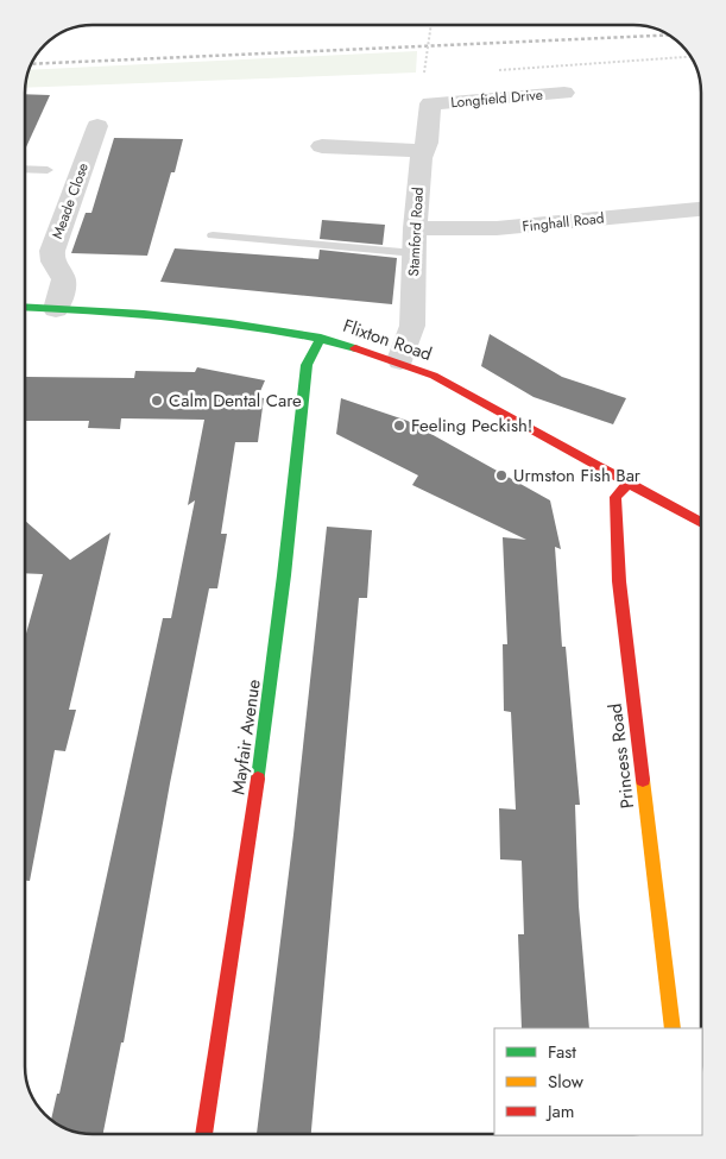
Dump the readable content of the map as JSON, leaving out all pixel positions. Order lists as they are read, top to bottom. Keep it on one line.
{"streets":{"street":["Longfield Drive","Meade Close","Finghall Road","Stamford Road","Flixton Road","Mayfair Avenue","Princess Road"]},"crossings":[["Longfield Drive","Stamford Road"],["Meade Close","Flixton Road"],["Finghall Road","Stamford Road"],["Stamford Road","Flixton Road"],["Flixton Road","Mayfair Avenue"],["Flixton Road","Princess Road"]],"places":["Calm Dental Care","Feeling Peckish!","Urmston Fish Bar"],"legend":["Fast","Slow","Jam"]}
